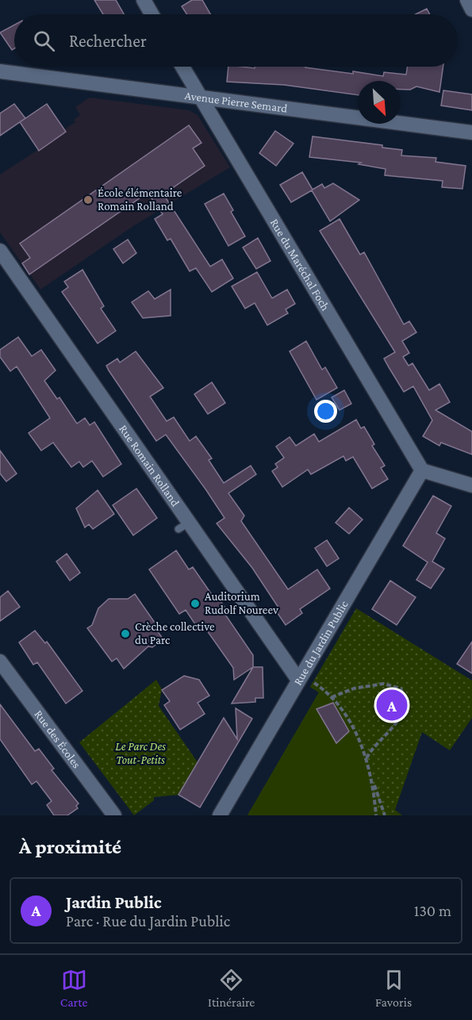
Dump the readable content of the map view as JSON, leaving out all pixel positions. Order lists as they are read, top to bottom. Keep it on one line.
{"streets":{"street":["Avenue Pierre Semard","Rue du Maréchal Foch","Rue Romain Rolland","Rue du Jardin Public","Rue des Écoles"]},"crossings":[["Avenue Pierre Semard","Rue du Maréchal Foch"],["Rue du Maréchal Foch","Rue du Jardin Public"],["Rue Romain Rolland","Rue du Jardin Public"]],"parks":["Le Parc Des Tout-Petits"],"places":["École élémentaire Romain Rolland","Auditorium Rudolf Noureev","Crèche collective du Parc"],"north":"bottom right","page":{"search":"Rechercher","pins":"A","heading":"À proximité","list":[{"mark":"A","name":"Jardin Public","note":"Parc · Rue du Jardin Public","value":"130 m"}],"nav":["Carte","Itinéraire","Favoris"]}}
